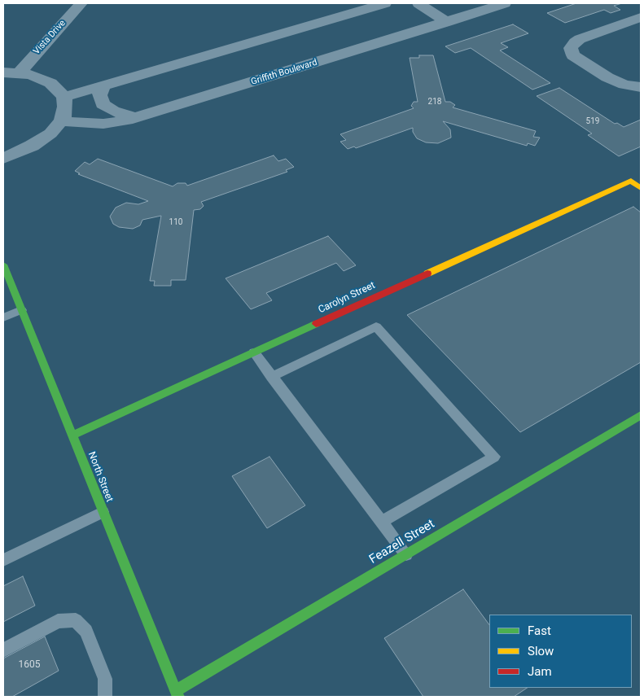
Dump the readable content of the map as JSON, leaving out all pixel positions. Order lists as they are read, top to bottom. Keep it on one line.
{"streets":{"street":["Vista Drive","Griffith Boulevard","Carolyn Street","North Street","Feazell Street"]},"crossings":[["Carolyn Street","North Street"],["North Street","Feazell Street"]],"house_numbers":["218","519","110","1605"],"legend":["Fast","Slow","Jam"]}
